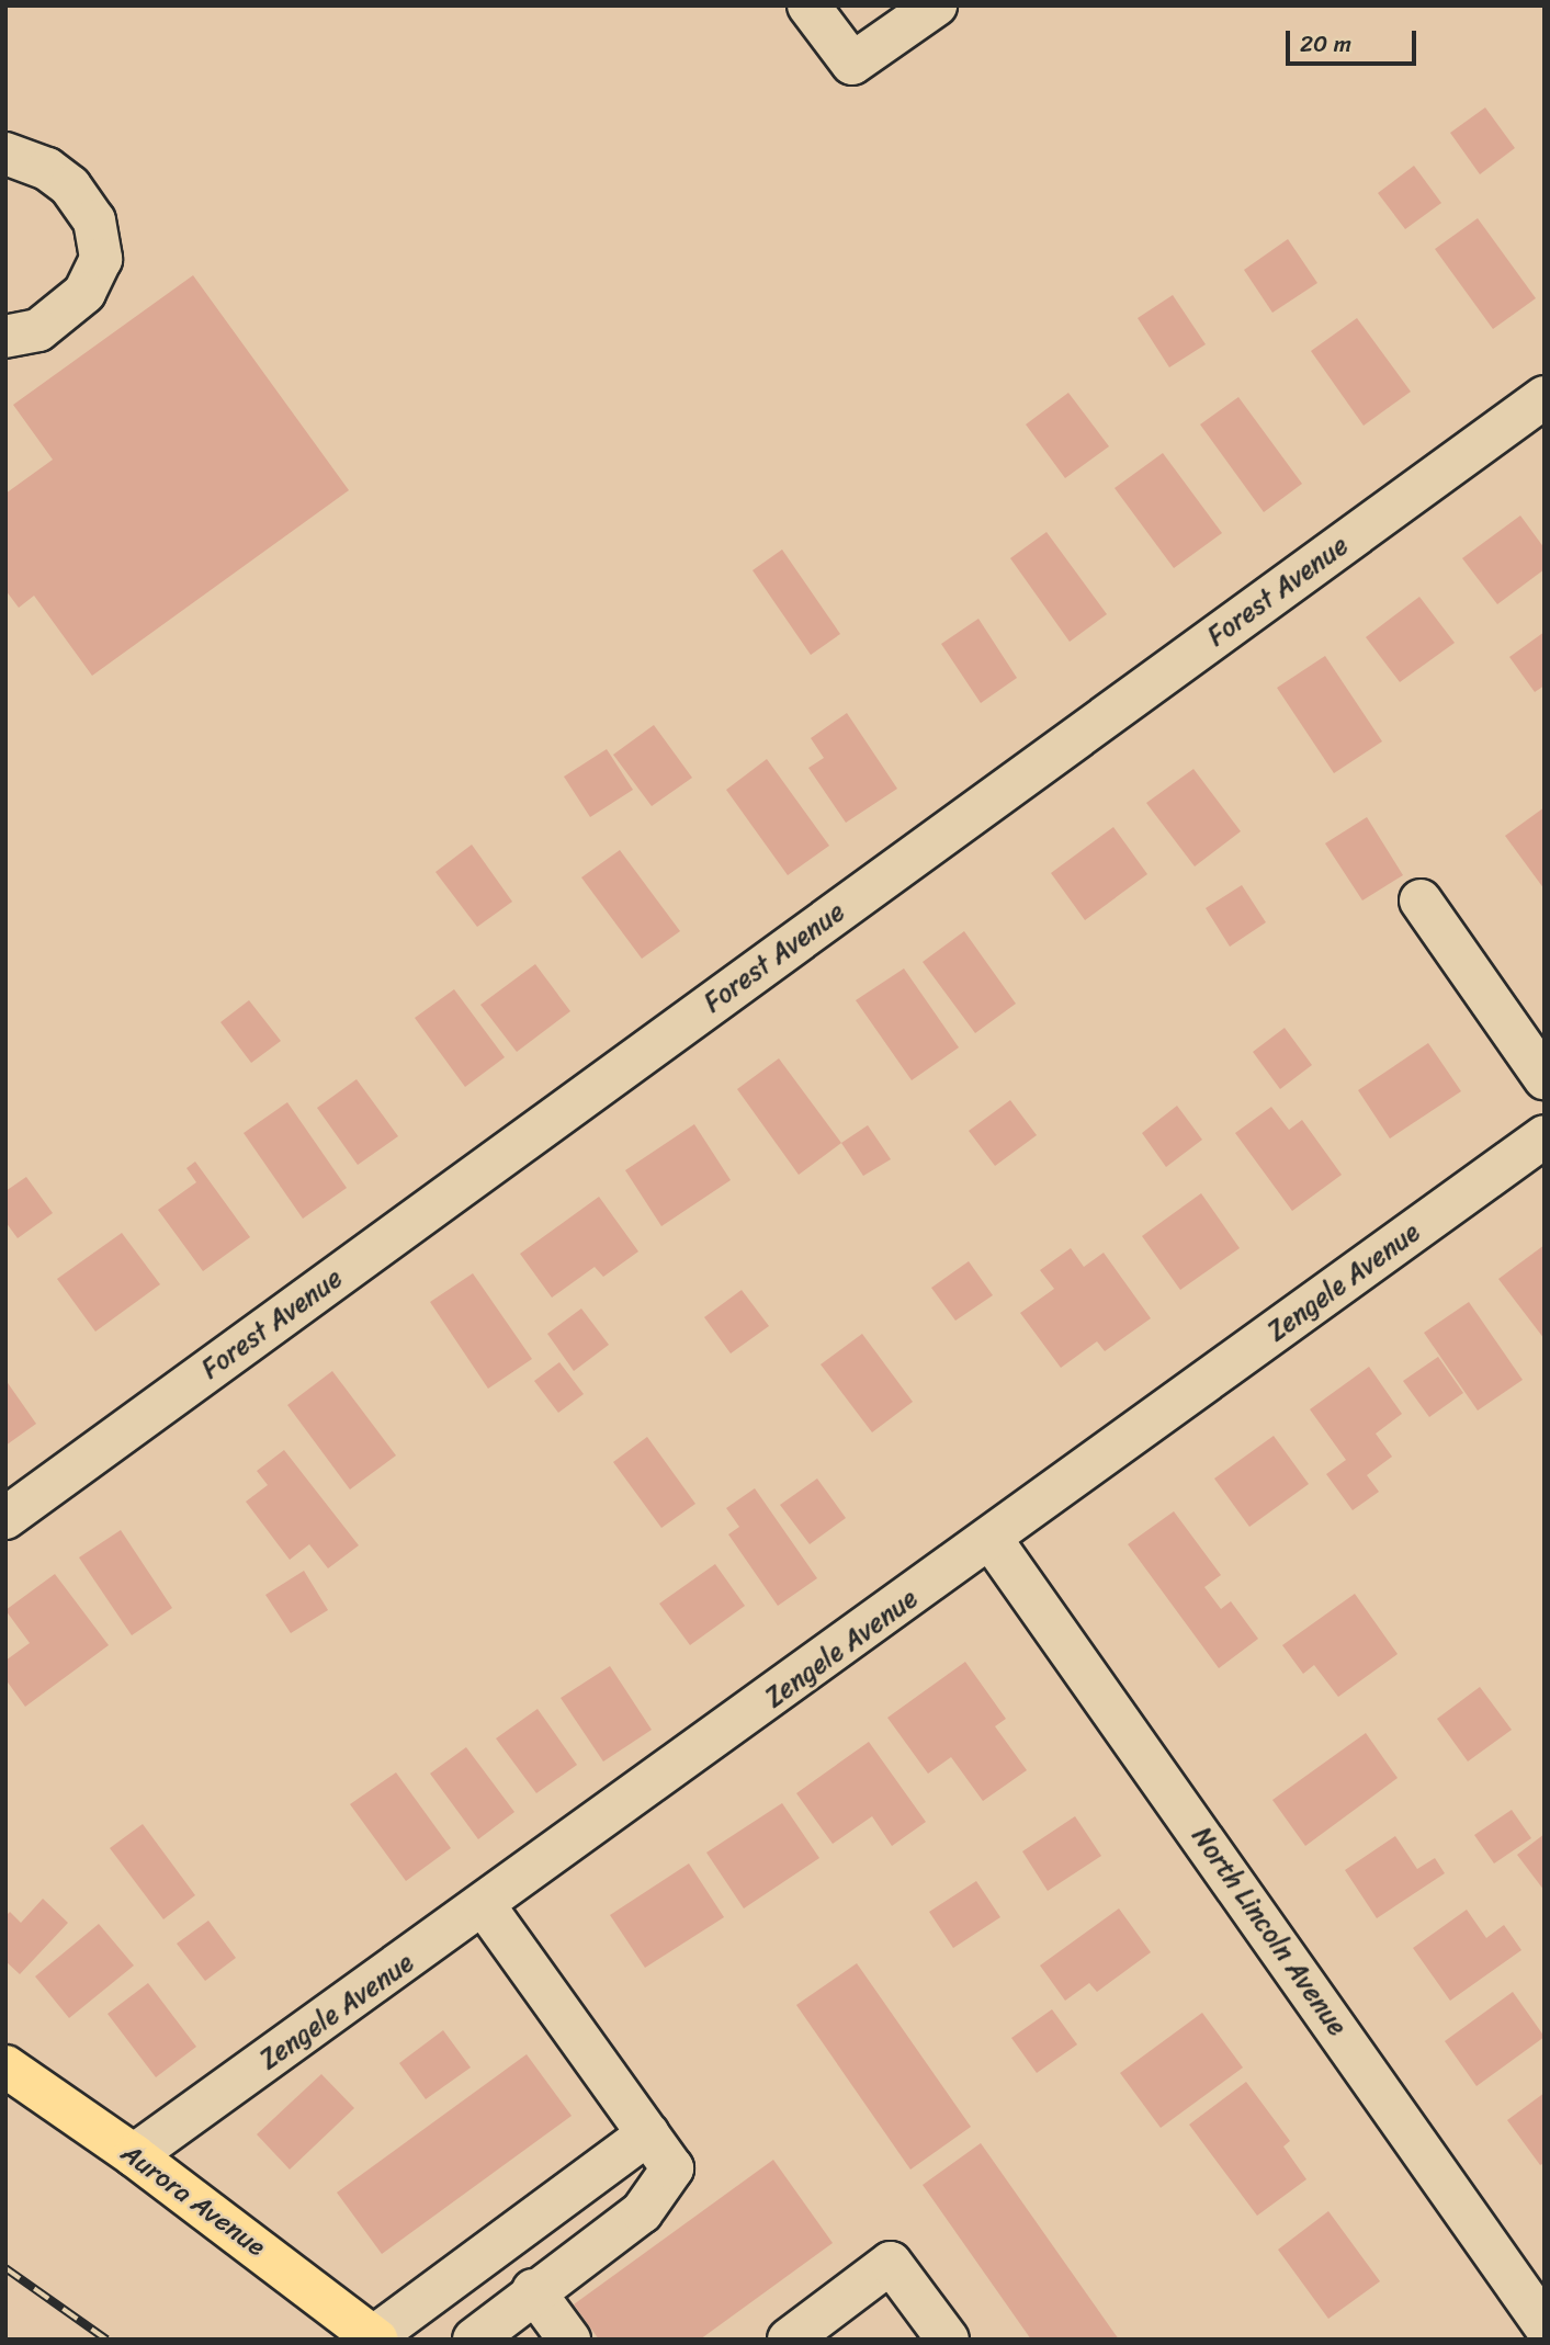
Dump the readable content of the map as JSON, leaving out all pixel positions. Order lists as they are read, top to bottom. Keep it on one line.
{"streets":{"main road":["Aurora Avenue"],"street":["Forest Avenue","Zengele Avenue","North Lincoln Avenue"]},"crossings":[["Zengele Avenue","North Lincoln Avenue"],["Zengele Avenue","Aurora Avenue"]],"scale_bar":"20 m"}
